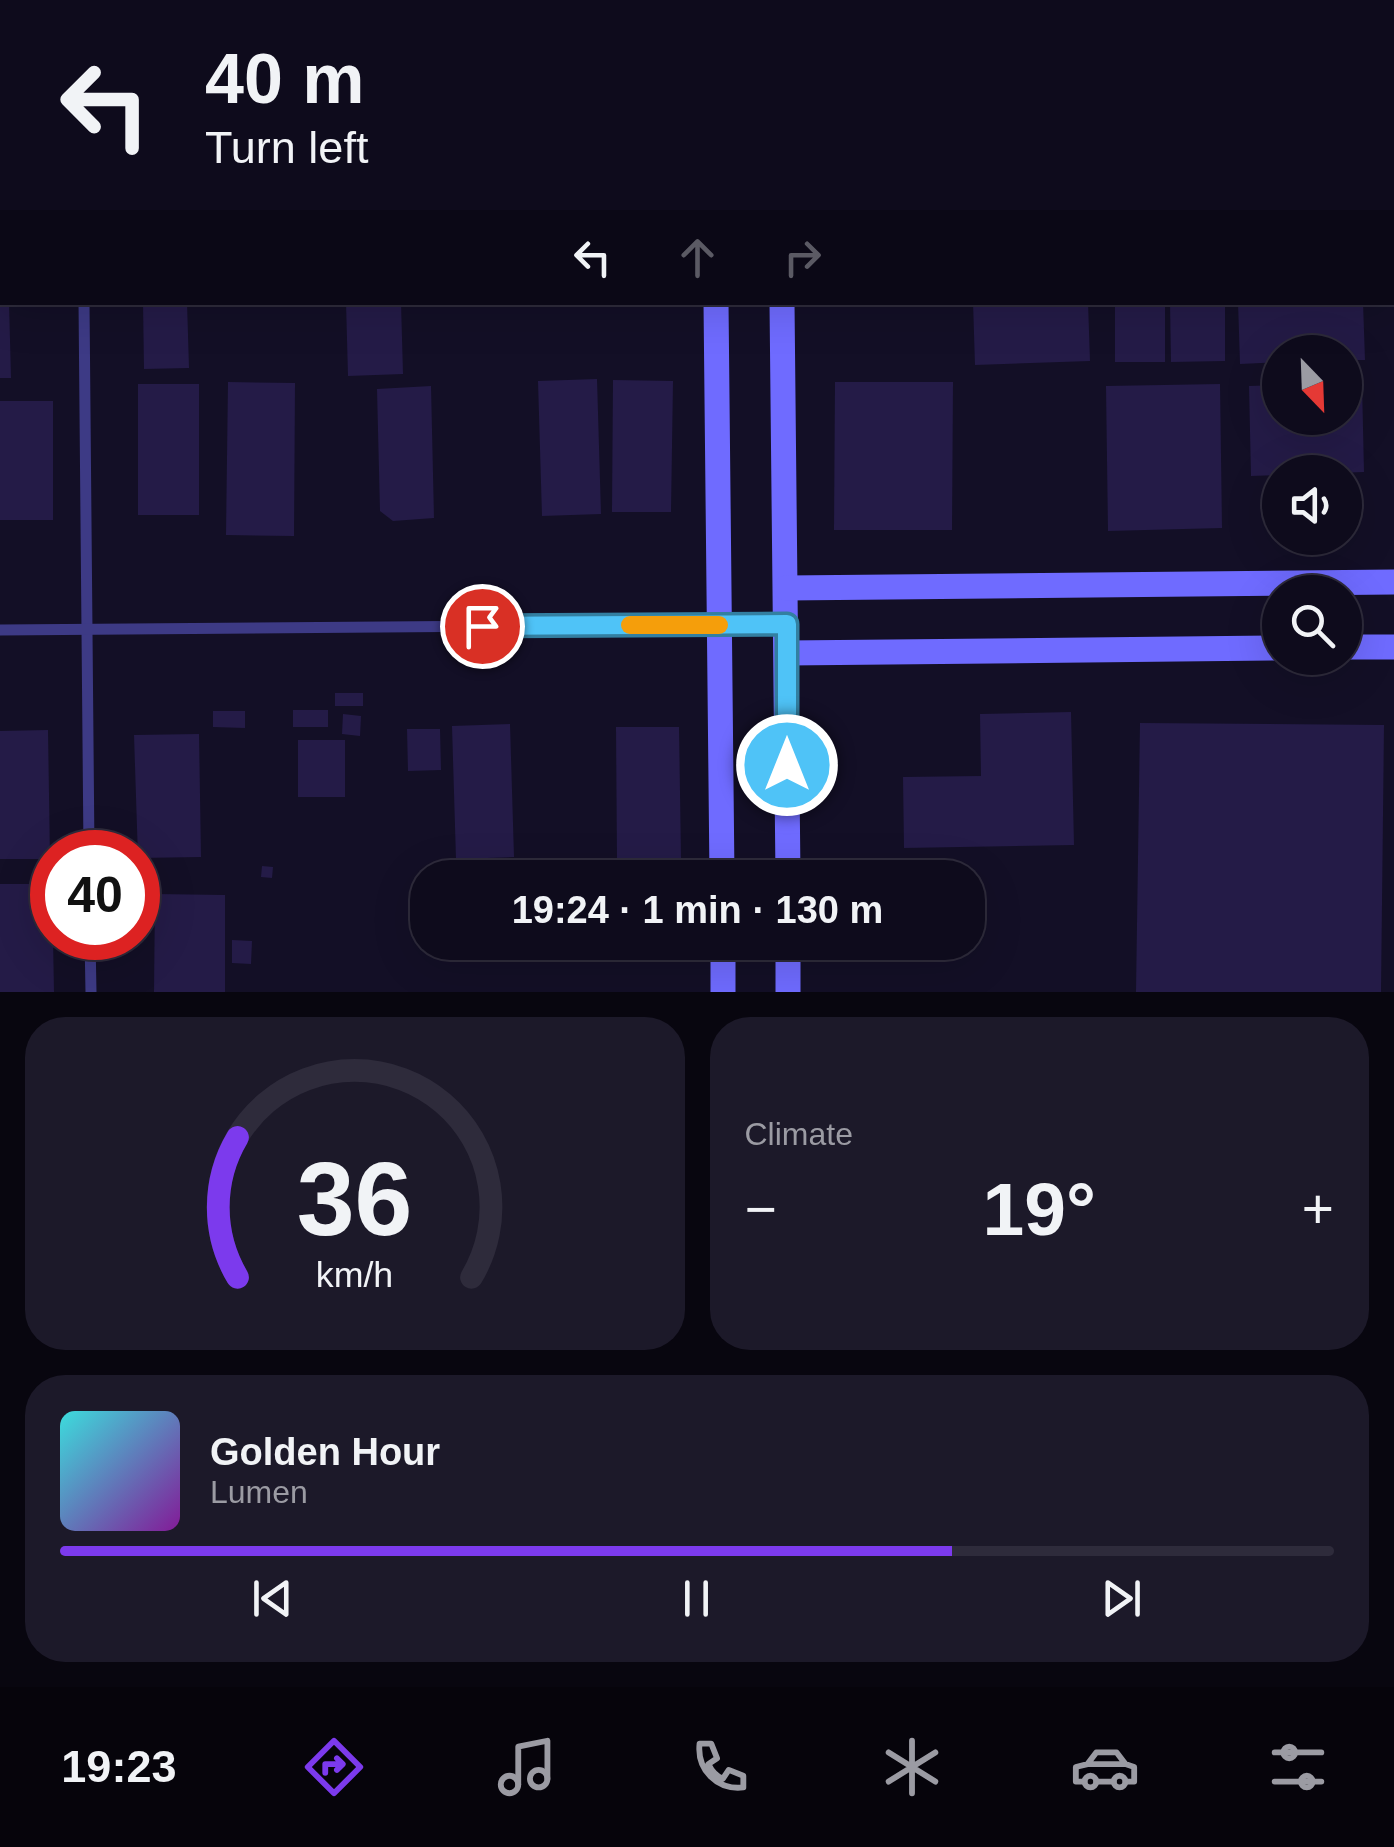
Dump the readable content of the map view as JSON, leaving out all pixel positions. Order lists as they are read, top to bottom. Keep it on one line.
{"north":"bottom right","page":{"turn":["40 m","Turn left"],"limit":"40","trip":"19:24 · 1 min · 130 m","tile":"Climate","heat":["−","19°","+"],"song":["Golden Hour","Lumen"],"tabs":"19:23","gauge":["36","km/h"]}}
